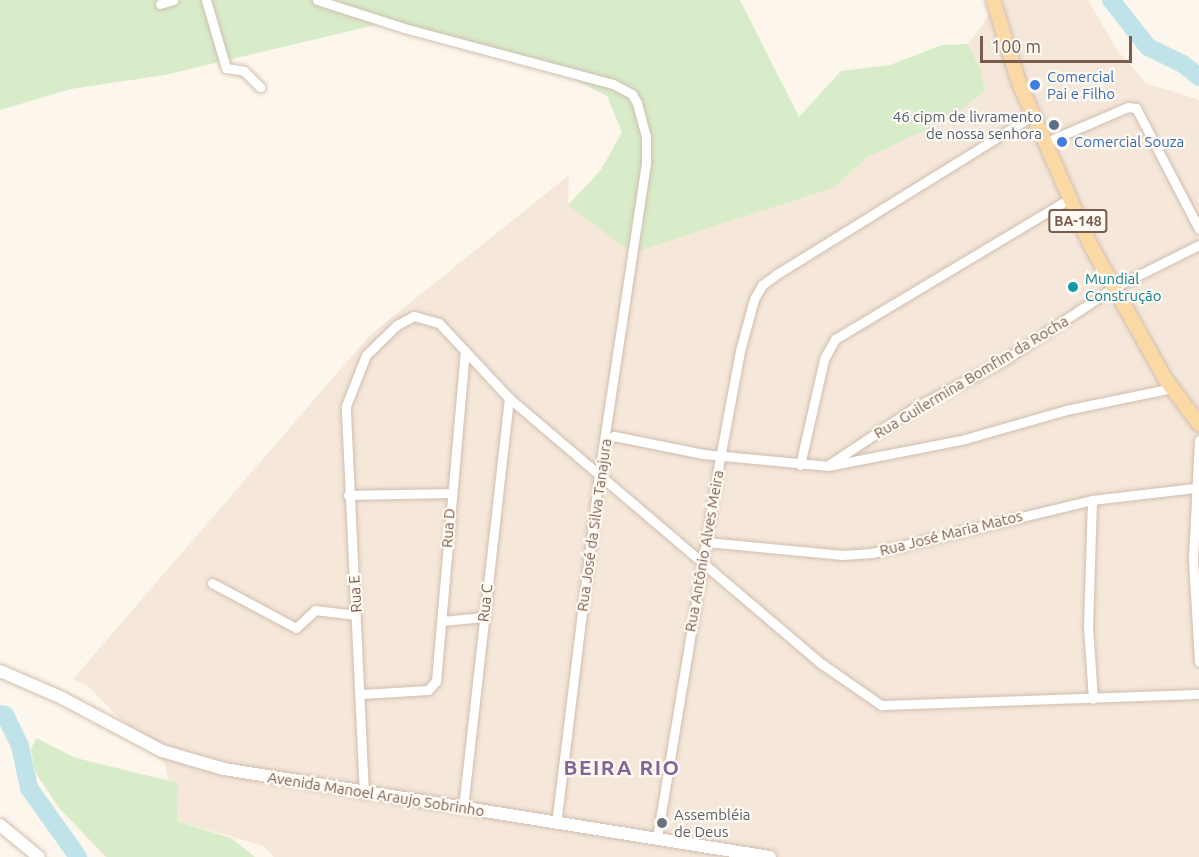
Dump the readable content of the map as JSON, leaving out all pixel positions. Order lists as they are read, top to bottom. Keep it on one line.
{"streets":{"main road":["BA-148"],"street":["Rua Guilermina Bomfim da Rocha","Rua José da Silva Tanajura","Rua D","Rua José Maria Matos","Rua Antônio Alves Meira","Rua E","Rua C","Avenida Manoel Araujo Sobrinho"]},"crossings":[["BA-148","Rua Guilermina Bomfim da Rocha"],["BA-148","Rua Antônio Alves Meira"],["Rua José da Silva Tanajura","Avenida Manoel Araujo Sobrinho"],["Rua D","Rua E"],["Rua José Maria Matos","Rua Antônio Alves Meira"],["Rua Antônio Alves Meira","Avenida Manoel Araujo Sobrinho"],["Rua E","Avenida Manoel Araujo Sobrinho"],["Rua C","Avenida Manoel Araujo Sobrinho"]],"districts":["BEIRA RIO"],"places":["Comercial Pai e Filho","46 cipm de livramento de nossa senhora","Comercial Souza","Mundial Construção","Assembléia de Deus"],"scale_bar":"100 m"}
